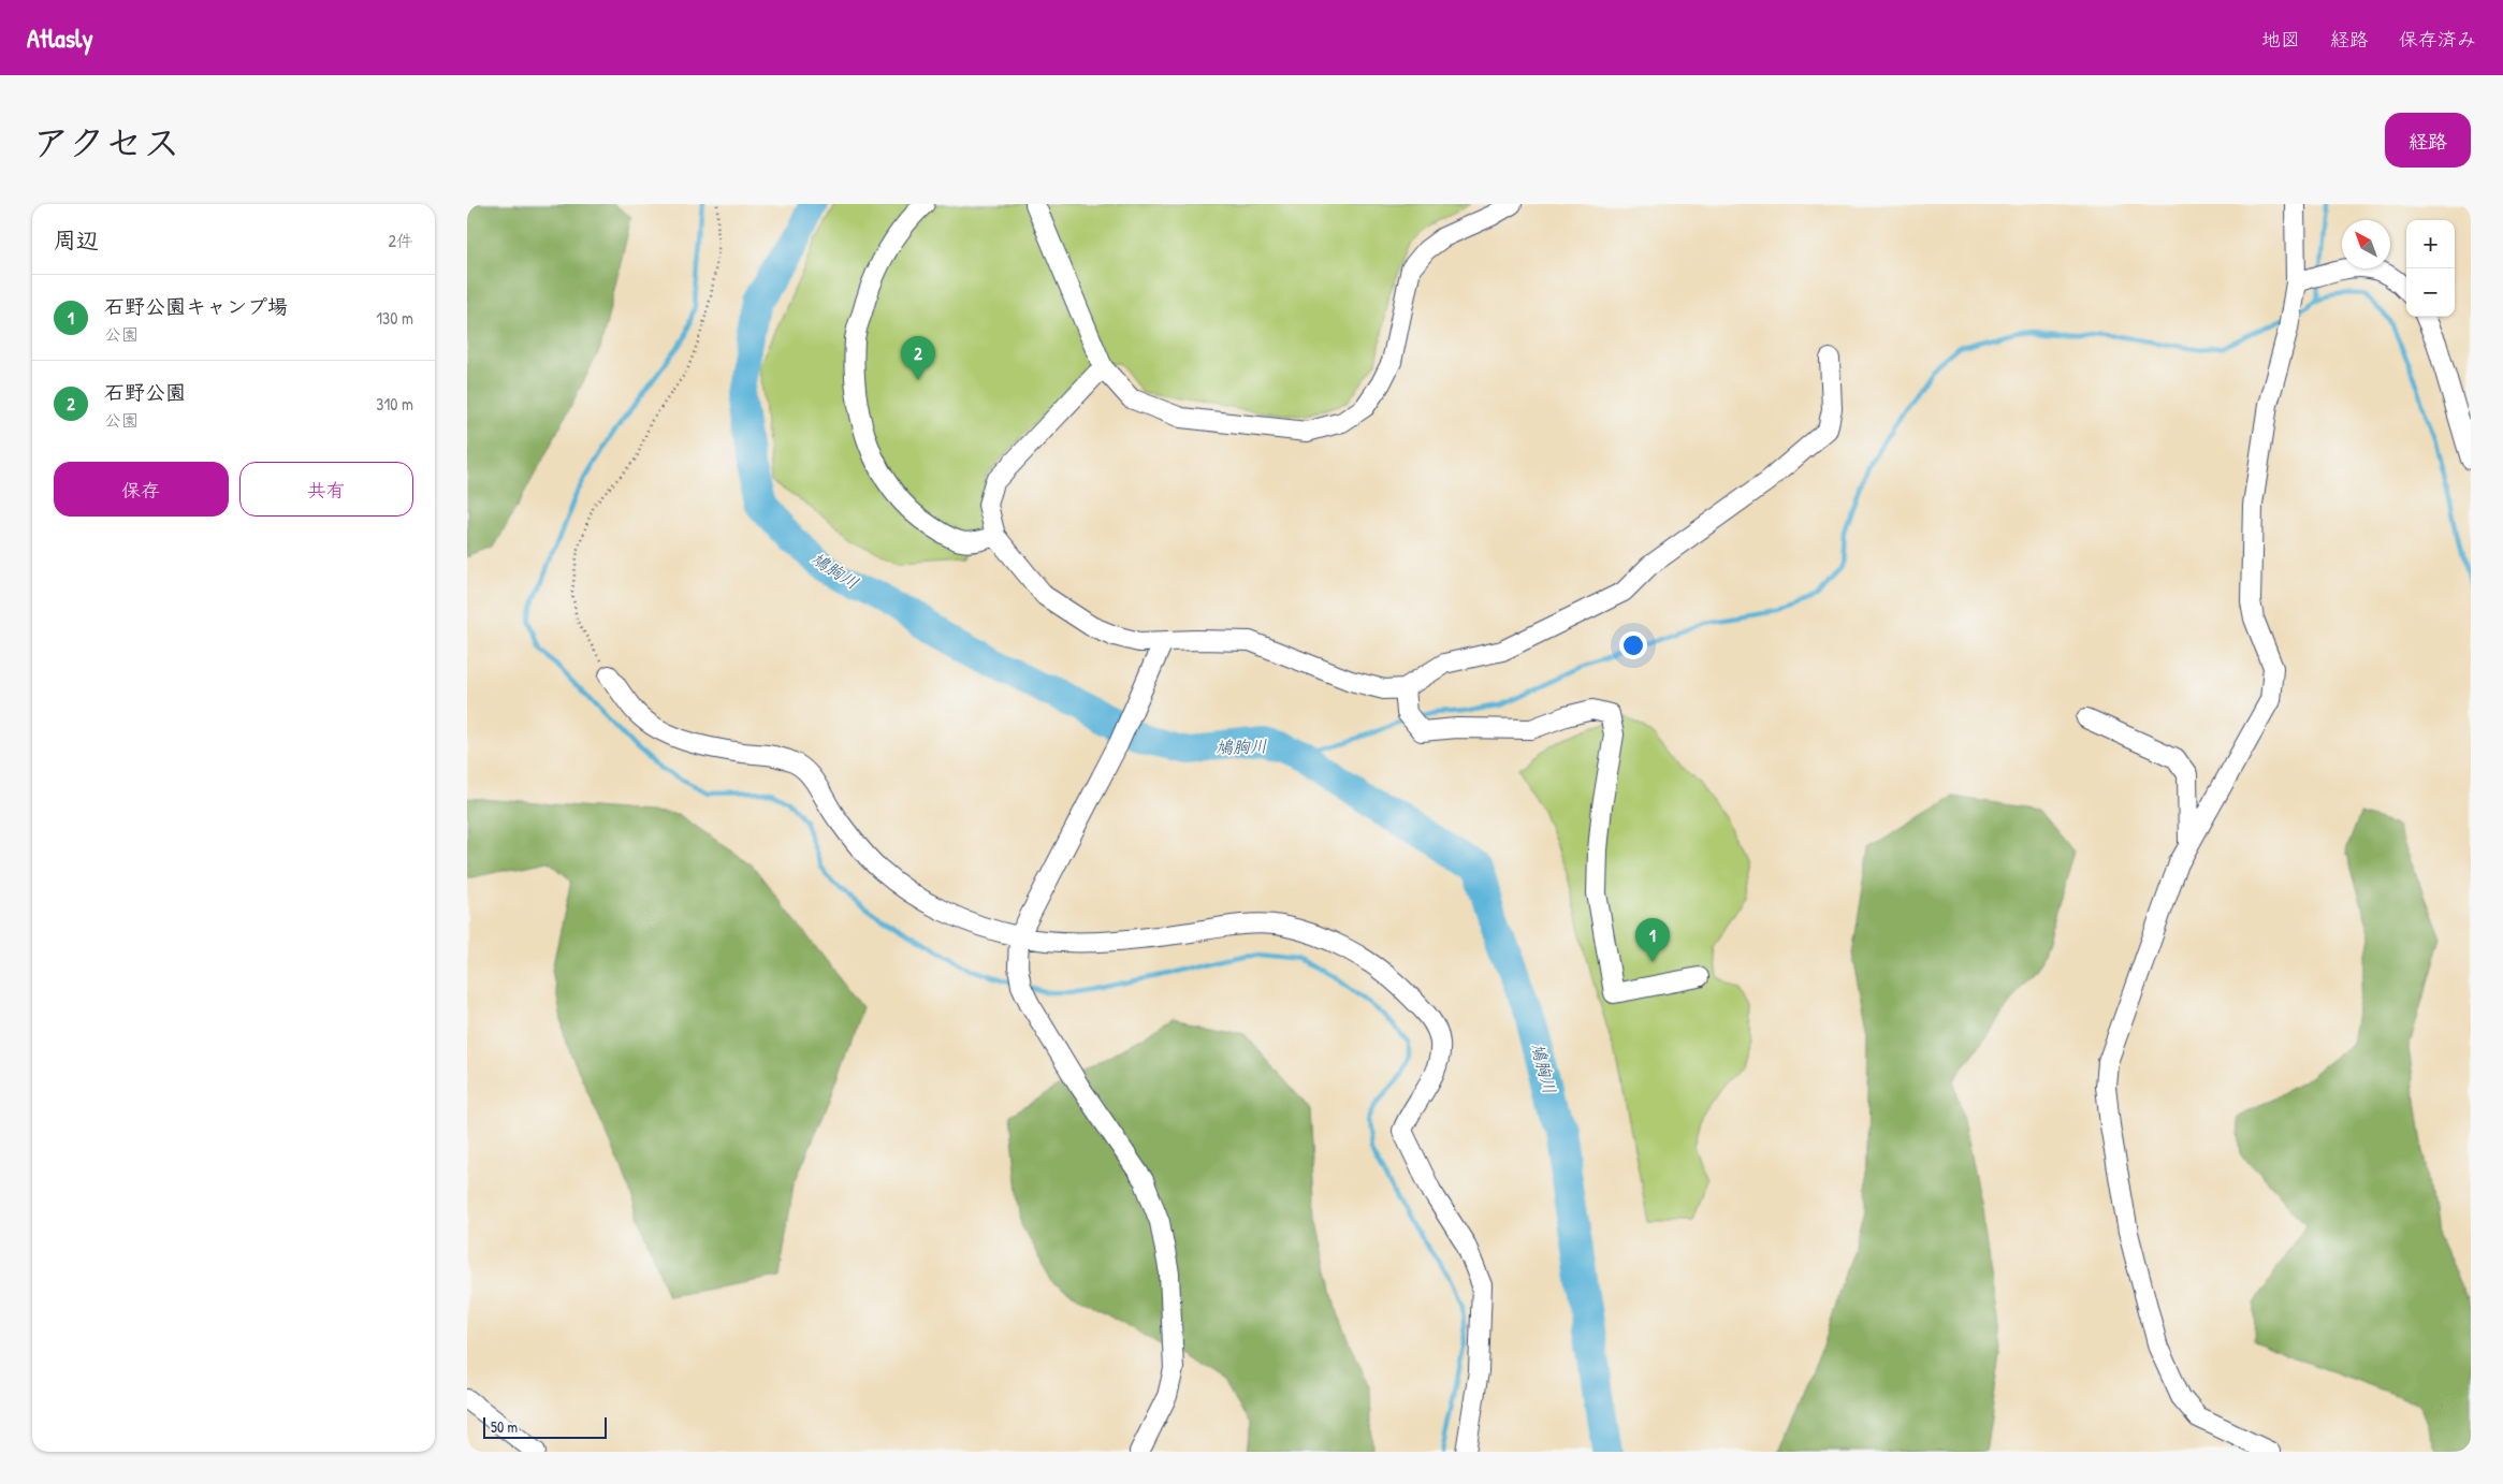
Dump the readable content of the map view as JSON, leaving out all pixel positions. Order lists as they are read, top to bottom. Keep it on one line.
{"water":["鳩胸川"],"scale_bar":"50 m","north":"top left","page":{"header":"Atlasly","nav":["地図","経路","保存済み"],"title":"アクセス","buttons":["経路",["保存","共有"]],"heading":["周辺","2件"],"map_buttons":["+","−"],"list":[{"mark":"1","name":"石野公園キャンプ場","note":"公園","value":"130 m"},{"mark":"2","name":"石野公園","note":"公園","value":"310 m"}],"pins":["2","1"],"scale":"50 m"}}
